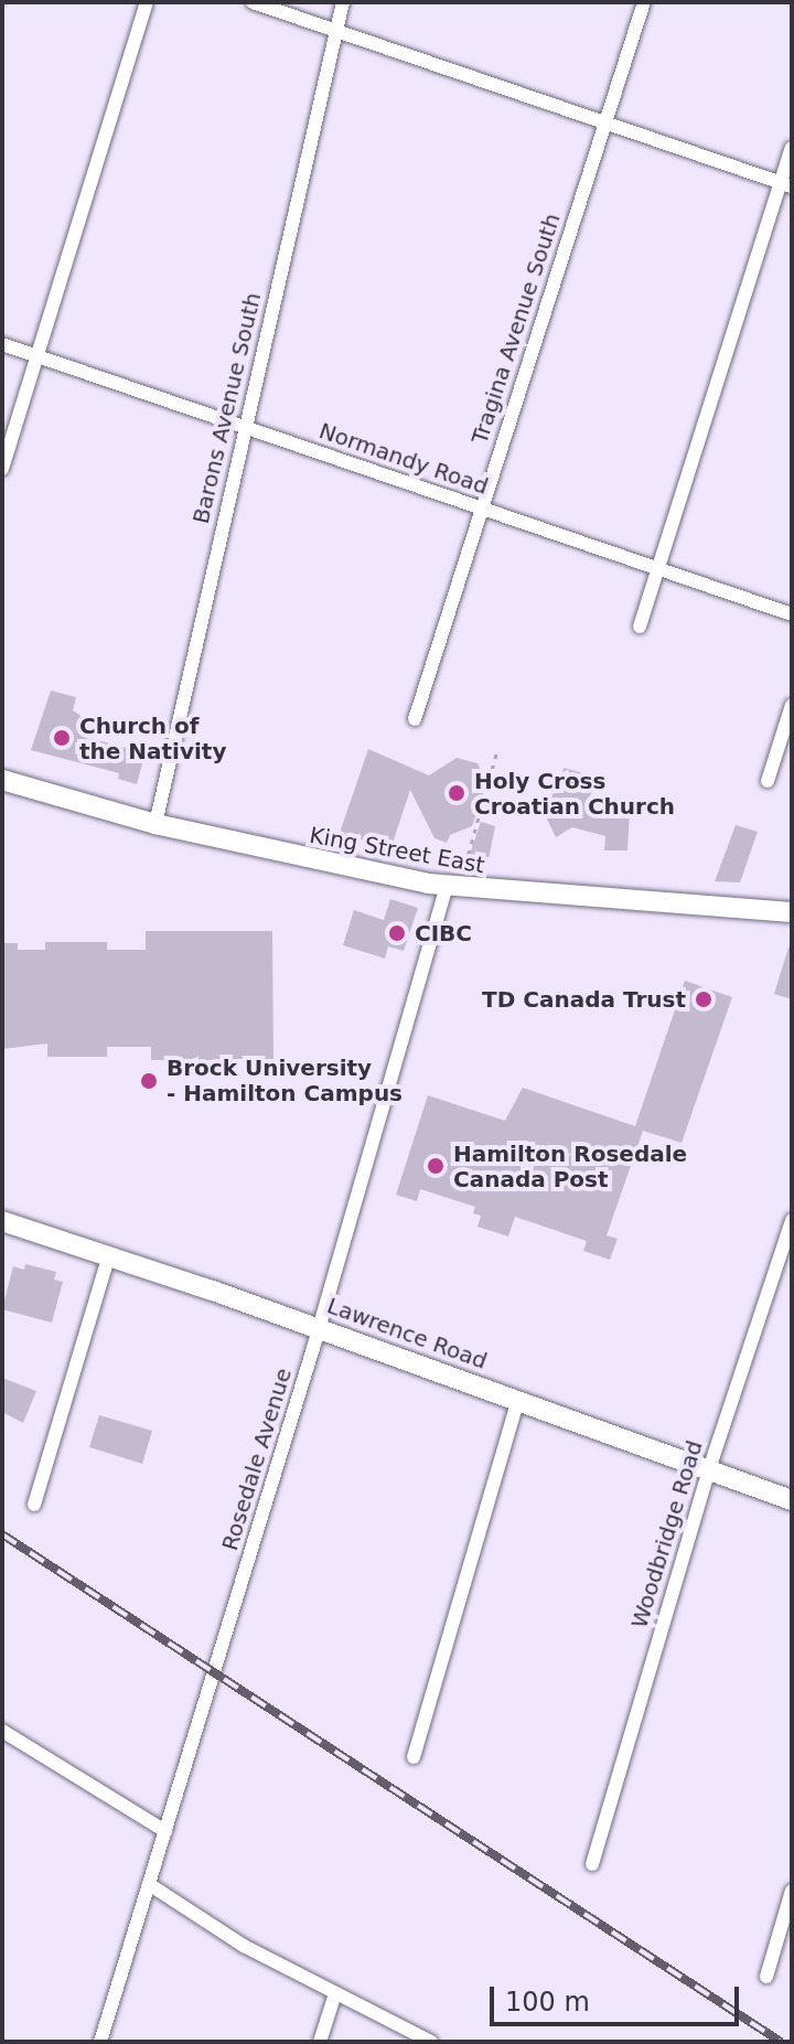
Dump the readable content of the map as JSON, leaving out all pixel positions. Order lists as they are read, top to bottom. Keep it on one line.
{"streets":{"street":["Tragina Avenue South","Barons Avenue South","Normandy Road","King Street East","Lawrence Road","Rosedale Avenue","Woodbridge Road"]},"crossings":[["Tragina Avenue South","Normandy Road"],["Barons Avenue South","Normandy Road"],["Barons Avenue South","King Street East"],["King Street East","Rosedale Avenue"],["Lawrence Road","Rosedale Avenue"],["Lawrence Road","Woodbridge Road"]],"places":["Church of the Nativity","Holy Cross Croatian Church","CIBC","TD Canada Trust","Brock University - Hamilton Campus","Hamilton Rosedale Canada Post"],"scale_bar":"100 m"}
